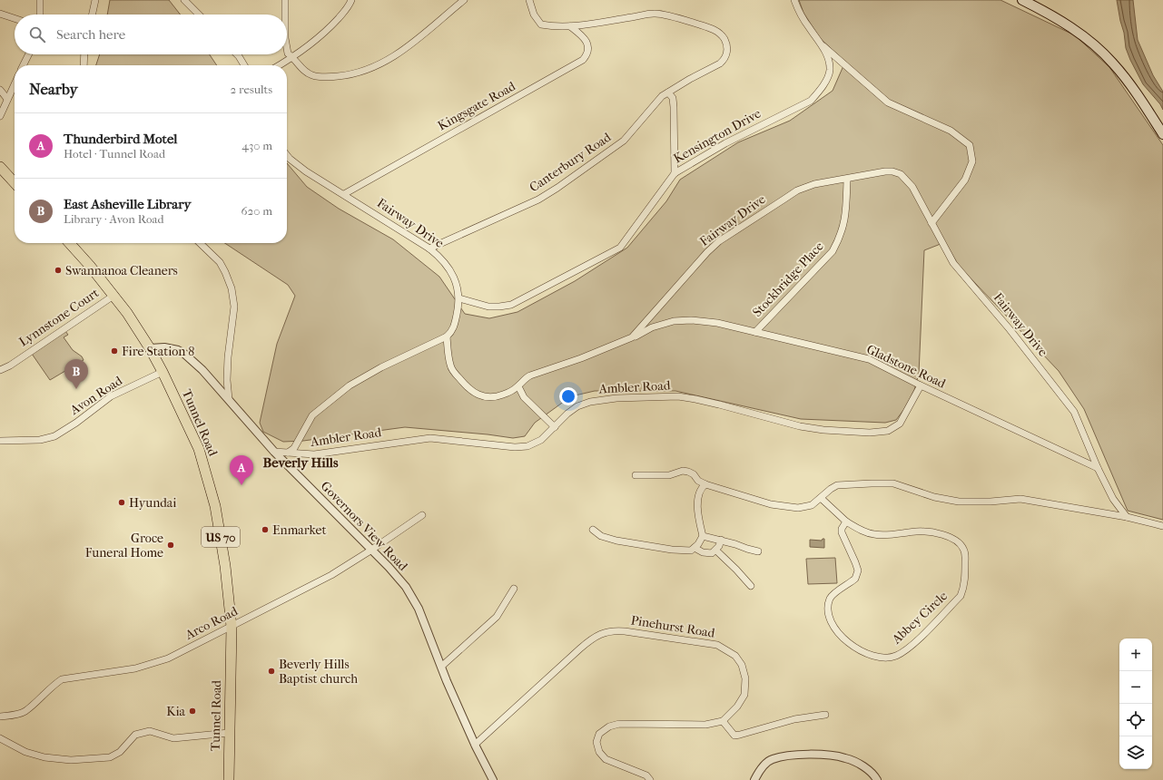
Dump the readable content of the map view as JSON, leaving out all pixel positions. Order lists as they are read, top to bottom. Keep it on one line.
{"streets":{"main road":["Tunnel Road","US 70"],"street":["Kingsgate Road","Kensington Drive","Canterbury Road","Fairway Drive","Stockbridge Place","Lynnstone Court","Gladstone Road","Ambler Road","Avon Road","Governors View Road","Abbey Circle","Arco Road","Pinehurst Road"]},"crossings":[["Kingsgate Road","Canterbury Road"],["Kingsgate Road","Fairway Drive"],["Kensington Drive","Fairway Drive"],["Canterbury Road","Fairway Drive"],["Fairway Drive","Stockbridge Place"],["Fairway Drive","Gladstone Road"],["Stockbridge Place","Gladstone Road"],["Lynnstone Court","Tunnel Road"],["Gladstone Road","Ambler Road"],["Ambler Road","Governors View Road"],["Avon Road","Tunnel Road"],["Tunnel Road","Governors View Road"],["Tunnel Road","Arco Road"],["Governors View Road","Arco Road"],["Governors View Road","Pinehurst Road"]],"districts":["Beverly Hills"],"places":["Swannanoa Cleaners","Fire Station 8","Hyundai","Enmarket","Groce Funeral Home","Beverly Hills Baptist church","Kia"],"page":{"search":"Search here","heading":["Nearby","2 results"],"list":[{"mark":"A","name":"Thunderbird Motel","note":"Hotel · Tunnel Road","value":"430 m"},{"mark":"B","name":"East Asheville Library","note":"Library · Avon Road","value":"620 m"}],"pins":["B","A"],"map_buttons":["+","−"]}}
